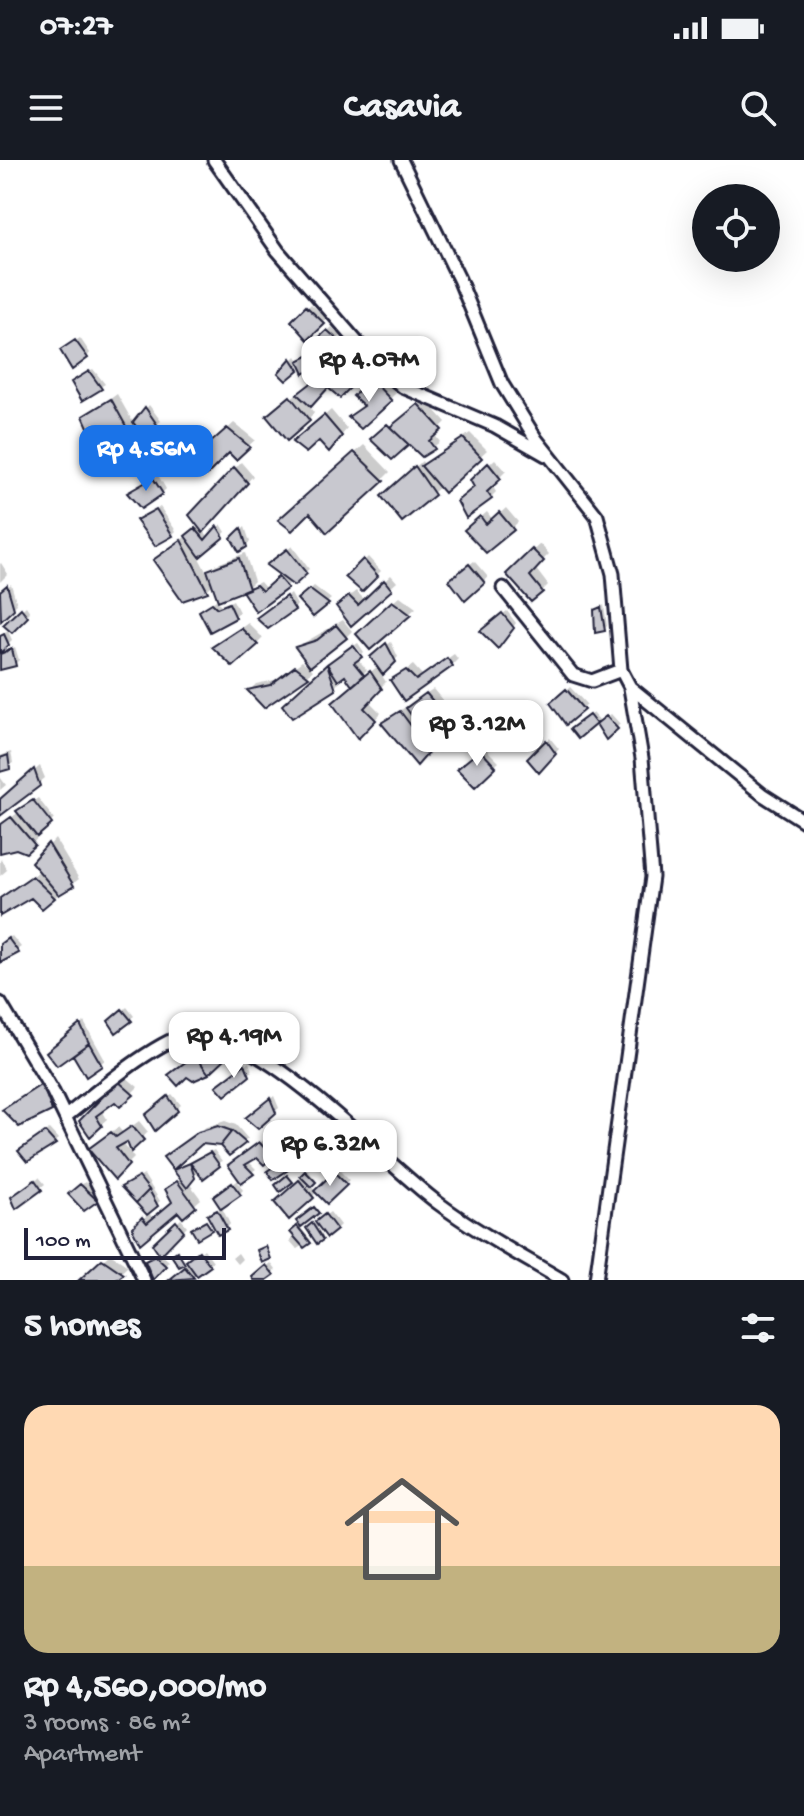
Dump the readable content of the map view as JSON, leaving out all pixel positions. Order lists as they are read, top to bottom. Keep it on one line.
{"scale_bar":"100 m","page":{"status":"07:27","header":"Casavia","price":["Rp 4.07M","Rp 4.56M","Rp 3.12M","Rp 4.19M","Rp 6.32M"],"scale":"100 m","heading":"5 homes","list":[{"name":"Rp 4,560,000/mo","note":"3 rooms · 86 m² · Apartment"}]}}
